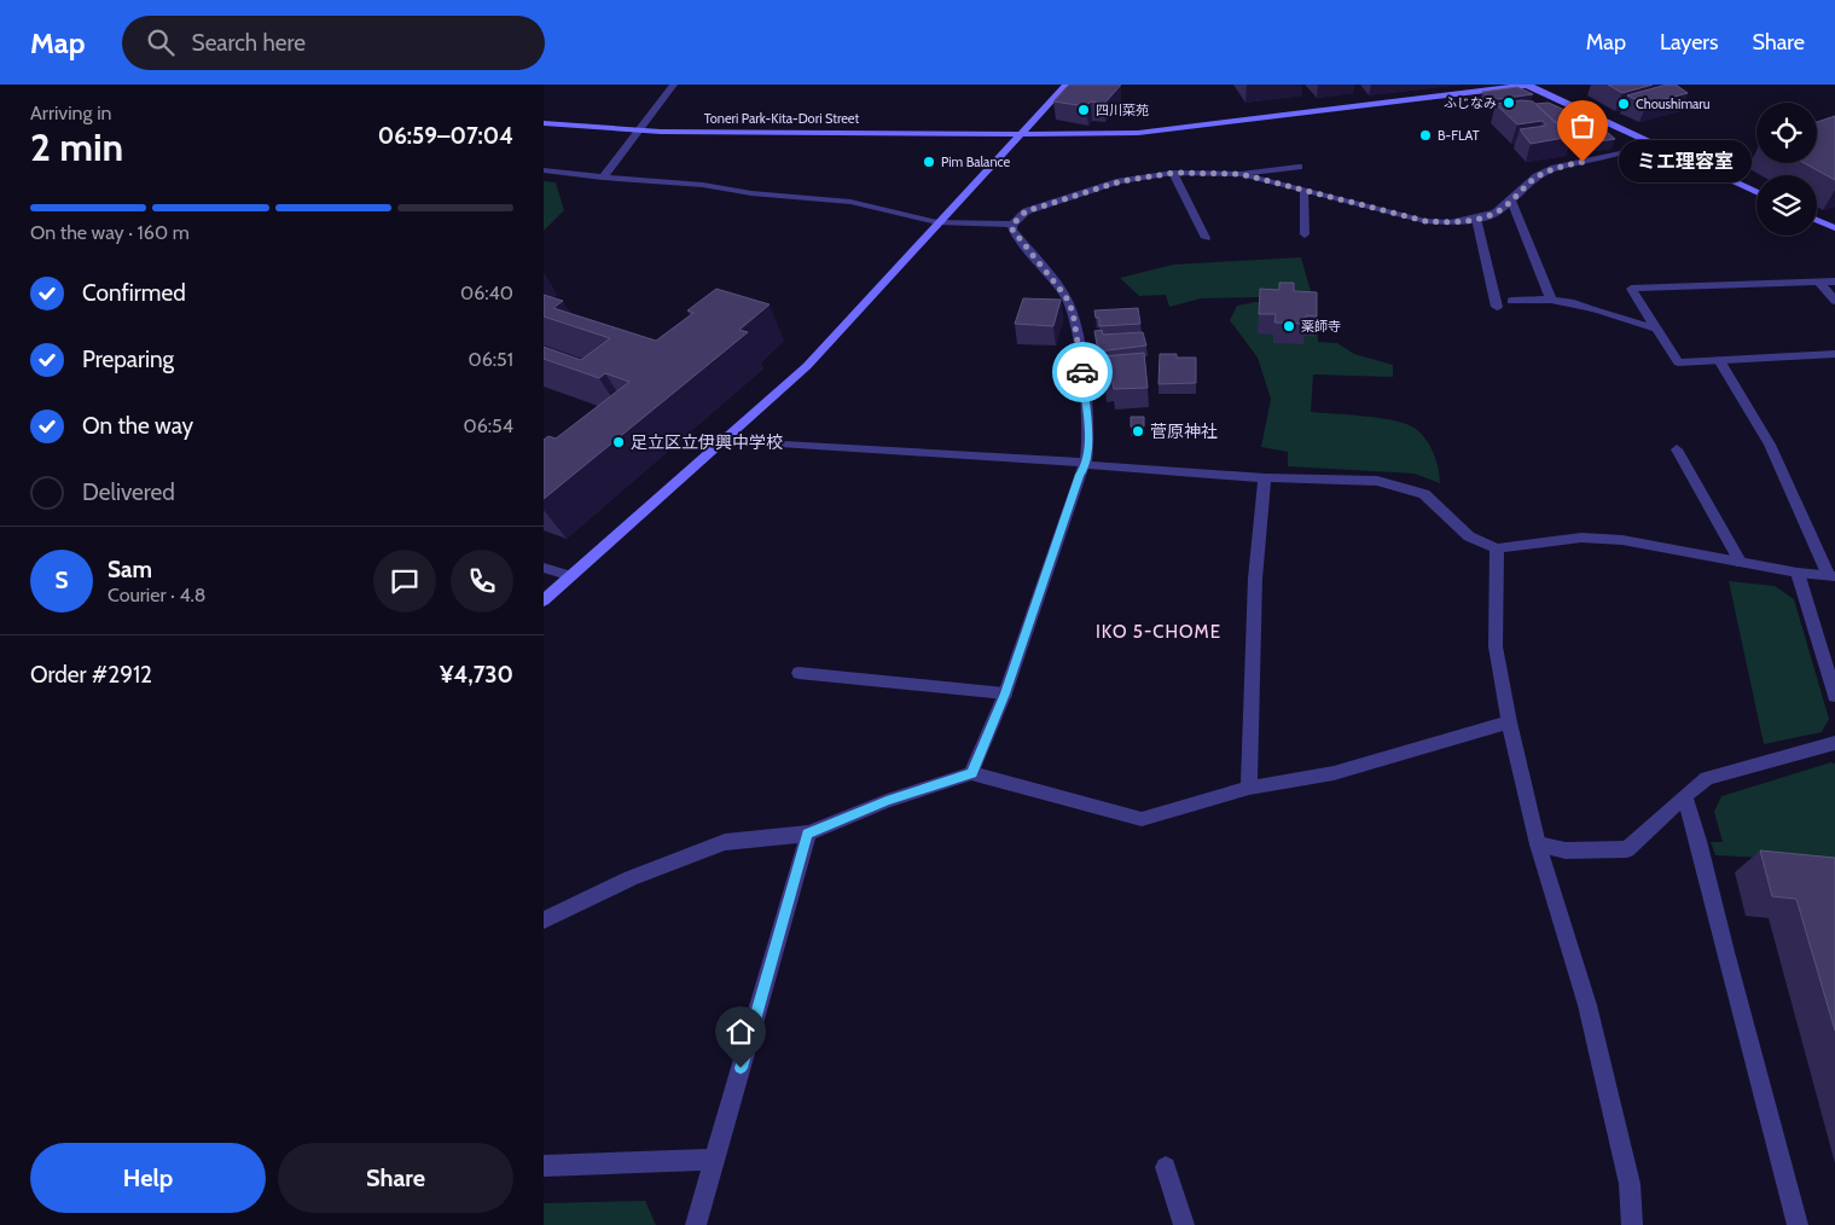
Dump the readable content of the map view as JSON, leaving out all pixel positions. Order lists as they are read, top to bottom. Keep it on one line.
{"streets":{"street":["Toneri Park-Kita-Dori Street"]},"districts":["IKO 5-CHOME"],"places":["ふじなみ","Choushimaru","四川菜苑","B-FLAT","Pim Balance","ミエ理容室","薬師寺","菅原神社","足立区立伊興中学校"],"page":{"header":"Map","search":"Search here","nav":["Map","Layers","Share"],"heading":["2 min","Arriving in","06:59–07:04"],"panel":["Sam","Courier · 4.8","Order #2912","¥4,730"],"bubble":"ミエ理容室","bar":"On the way · 160 m","list":[["Confirmed","06:40"],["Preparing","06:51"],["On the way","06:54"],"Delivered"],"round":"S","buttons":["Help","Share"]}}
